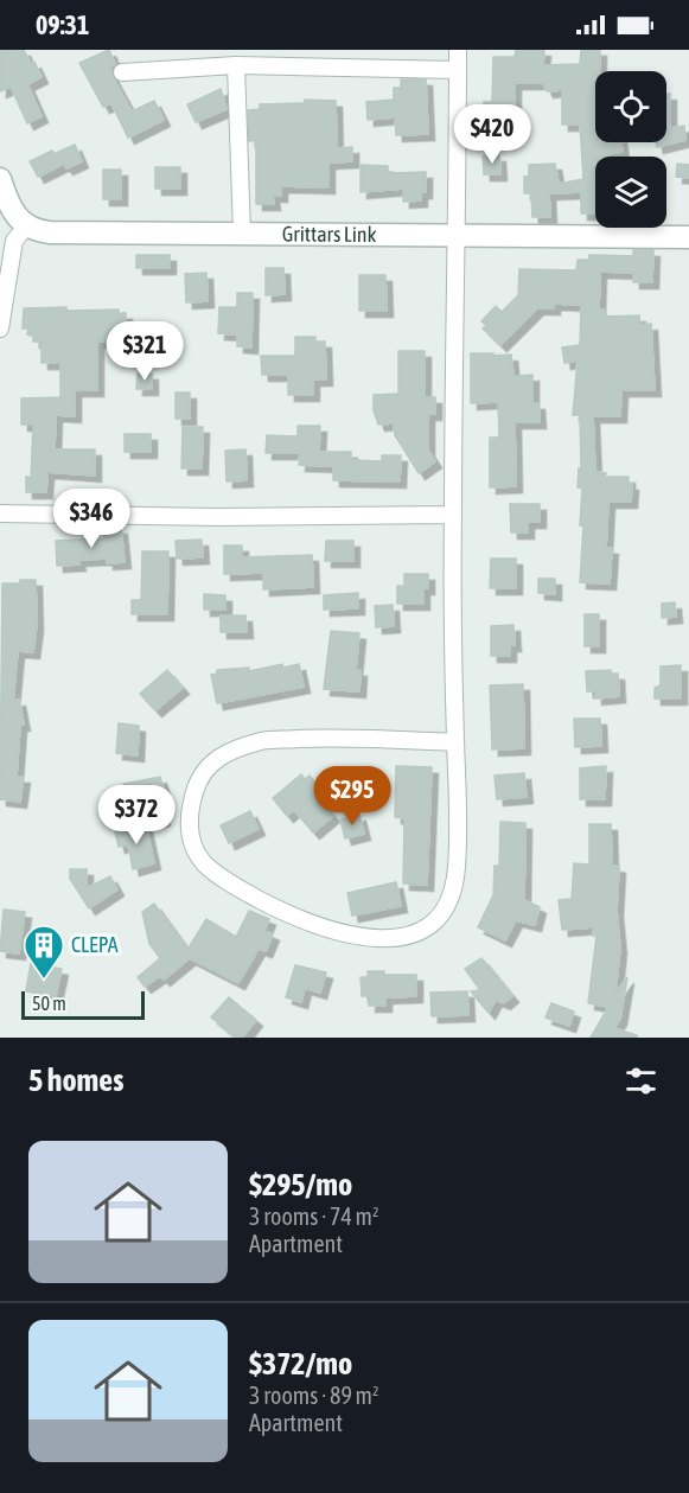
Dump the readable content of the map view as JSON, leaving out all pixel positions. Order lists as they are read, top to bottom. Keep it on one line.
{"streets":{"street":["Grittars Link"]},"places":{"building":["CLEPA"]},"scale_bar":"50 m","page":{"status":"09:31","price":["$420","$321","$346","$295","$372"],"scale":"50 m","heading":"5 homes","list":[{"name":"$295/mo","note":"3 rooms · 74 m² · Apartment"},{"name":"$372/mo","note":"3 rooms · 89 m² · Apartment"}]}}
